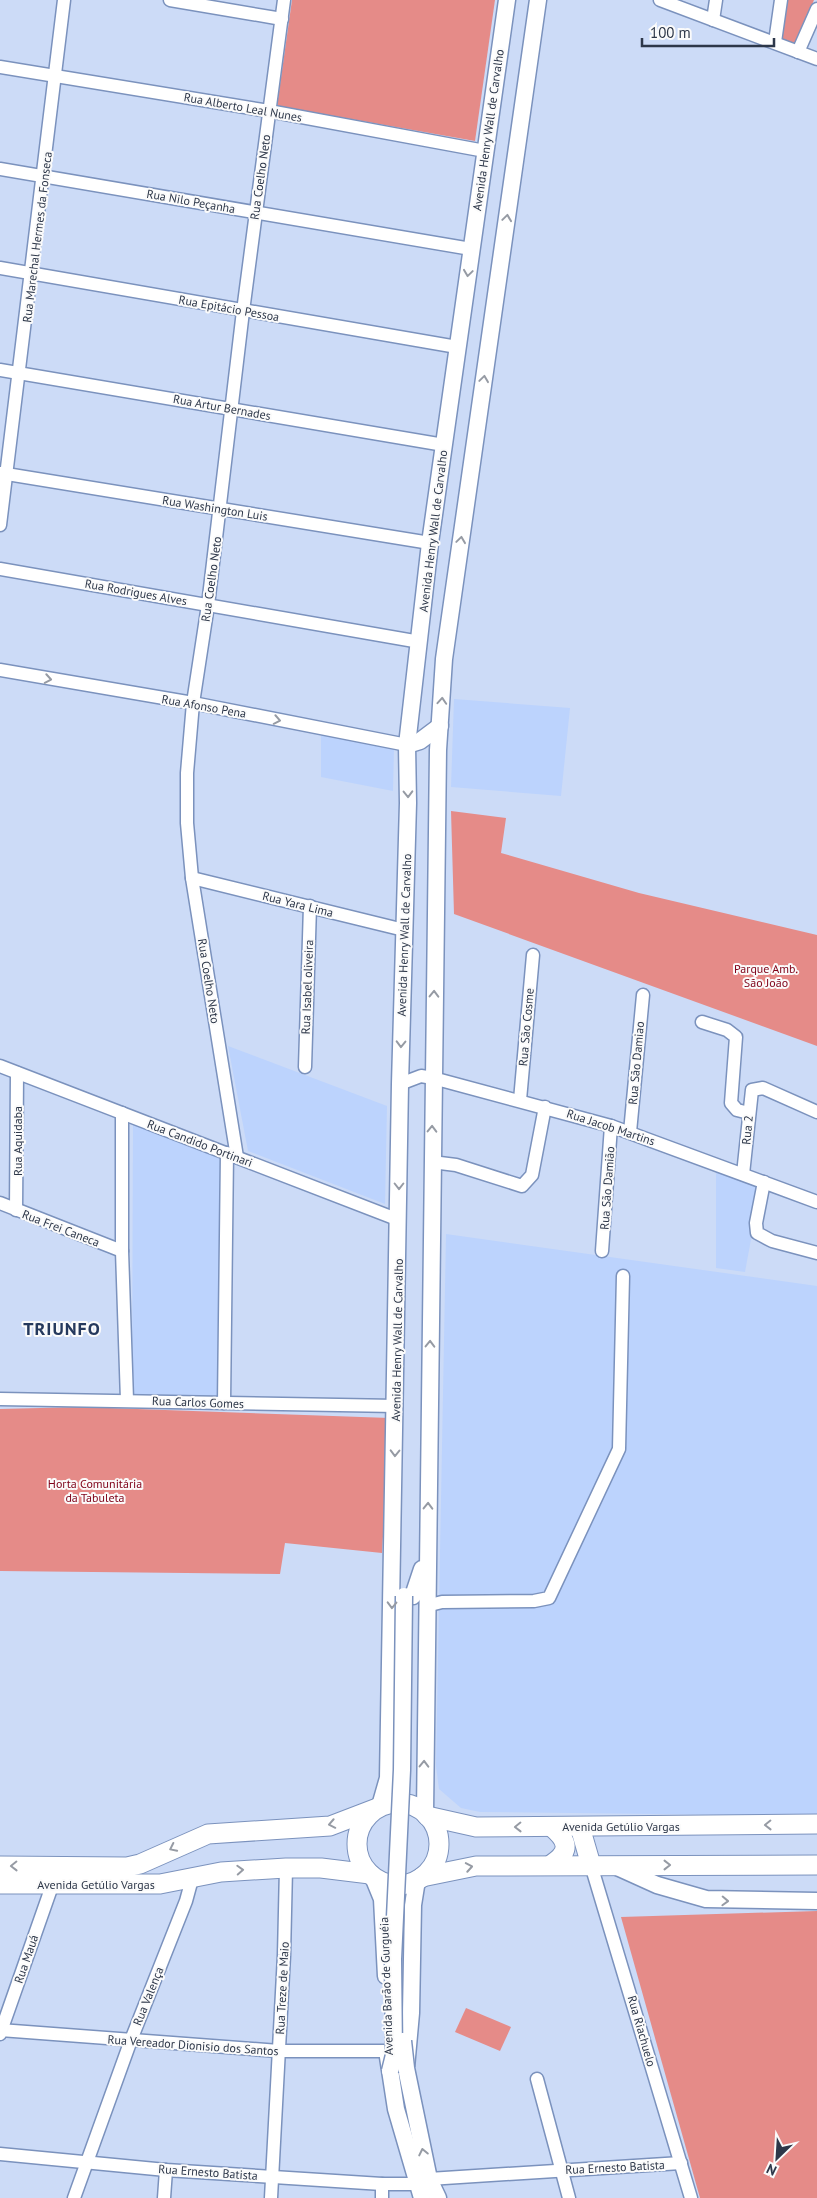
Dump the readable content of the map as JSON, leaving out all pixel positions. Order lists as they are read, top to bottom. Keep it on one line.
{"streets":{"highway":["Avenida Henry Wall de Carvalho","Avenida Getúlio Vargas"],"main road":["Avenida Barão de Gurguéia"],"street":["Rua Alberto Leal Nunes","Rua Coelho Neto","Rua Nilo Peçanha","Rua Marechal Hermes da Fonseca","Rua Epitácio Pessoa","Rua Artur Bernades","Rua Washington Luis","Rua Rodrigues Alves","Rua Afonso Pena","Rua Yara Lima","Rua Isabel oliveira","Rua São Cosme","Rua São Damiao","Rua Jacob Martins","Rua 2","Rua Aquidaba","Rua Candido Portinari","Rua São Damião","Rua Frei Caneca","Rua Carlos Gomes","Rua Mauá","Rua Treze de Maio","Rua Valença","Rua Riachuelo","Rua Vereador Dionisio dos Santos","Rua Ernesto Batista"]},"crossings":[["Rua Alberto Leal Nunes","Avenida Henry Wall de Carvalho"],["Rua Alberto Leal Nunes","Rua Coelho Neto"],["Rua Alberto Leal Nunes","Rua Marechal Hermes da Fonseca"],["Avenida Henry Wall de Carvalho","Rua Nilo Peçanha"],["Avenida Henry Wall de Carvalho","Rua Epitácio Pessoa"],["Avenida Henry Wall de Carvalho","Rua Artur Bernades"],["Avenida Henry Wall de Carvalho","Rua Washington Luis"],["Avenida Henry Wall de Carvalho","Rua Rodrigues Alves"],["Avenida Henry Wall de Carvalho","Rua Afonso Pena"],["Avenida Henry Wall de Carvalho","Rua Yara Lima"],["Avenida Henry Wall de Carvalho","Rua Jacob Martins"],["Avenida Henry Wall de Carvalho","Rua Candido Portinari"],["Avenida Henry Wall de Carvalho","Rua Carlos Gomes"],["Avenida Henry Wall de Carvalho","Avenida Getúlio Vargas"],["Avenida Henry Wall de Carvalho","Avenida Barão de Gurguéia"],["Rua Coelho Neto","Rua Nilo Peçanha"],["Rua Coelho Neto","Rua Epitácio Pessoa"],["Rua Coelho Neto","Rua Artur Bernades"],["Rua Coelho Neto","Rua Washington Luis"],["Rua Coelho Neto","Rua Rodrigues Alves"],["Rua Coelho Neto","Rua Afonso Pena"],["Rua Coelho Neto","Rua Yara Lima"],["Rua Coelho Neto","Rua Candido Portinari"],["Rua Coelho Neto","Rua Carlos Gomes"],["Rua Nilo Peçanha","Rua Marechal Hermes da Fonseca"],["Rua Marechal Hermes da Fonseca","Rua Epitácio Pessoa"],["Rua Marechal Hermes da Fonseca","Rua Artur Bernades"],["Rua Marechal Hermes da Fonseca","Rua Washington Luis"],["Rua Yara Lima","Rua Isabel oliveira"],["Rua São Cosme","Rua Jacob Martins"],["Rua São Damiao","Rua Jacob Martins"],["Rua Jacob Martins","Rua 2"],["Rua Jacob Martins","Rua São Damião"],["Rua Aquidaba","Rua Candido Portinari"],["Rua Aquidaba","Rua Frei Caneca"],["Avenida Getúlio Vargas","Rua Mauá"],["Avenida Getúlio Vargas","Avenida Barão de Gurguéia"],["Avenida Getúlio Vargas","Rua Treze de Maio"],["Avenida Getúlio Vargas","Rua Valença"],["Avenida Getúlio Vargas","Rua Riachuelo"],["Rua Mauá","Rua Vereador Dionisio dos Santos"],["Avenida Barão de Gurguéia","Rua Vereador Dionisio dos Santos"],["Avenida Barão de Gurguéia","Rua Ernesto Batista"],["Rua Treze de Maio","Rua Vereador Dionisio dos Santos"],["Rua Treze de Maio","Rua Ernesto Batista"],["Rua Valença","Rua Vereador Dionisio dos Santos"],["Rua Valença","Rua Ernesto Batista"],["Rua Riachuelo","Rua Ernesto Batista"]],"one_way":["Rua Afonso Pena"],"districts":["TRIUNFO"],"parks":["Parque Amb. São João","Horta Comunitária da Tabuleta"],"scale_bar":"100 m","north":"bottom left"}
